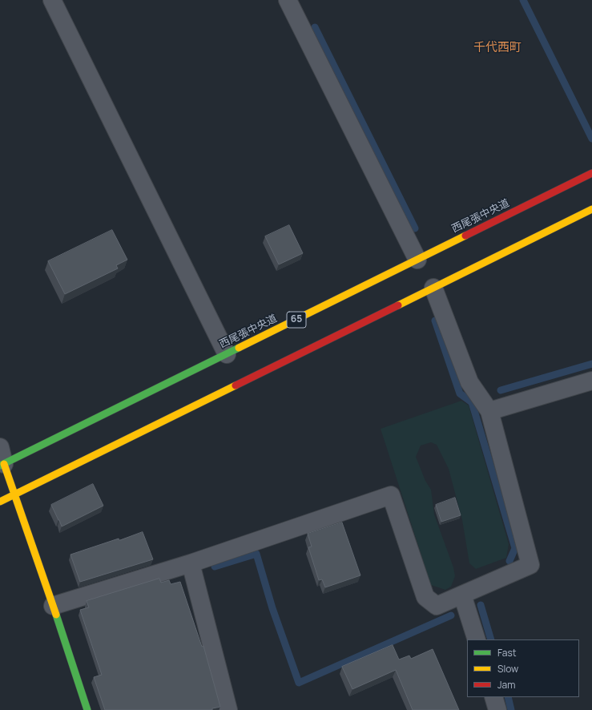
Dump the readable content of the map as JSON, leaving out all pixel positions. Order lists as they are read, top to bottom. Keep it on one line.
{"streets":{"main road":["西尾張中央道","65"]},"districts":["千代西町"],"legend":["Fast","Slow","Jam"]}
